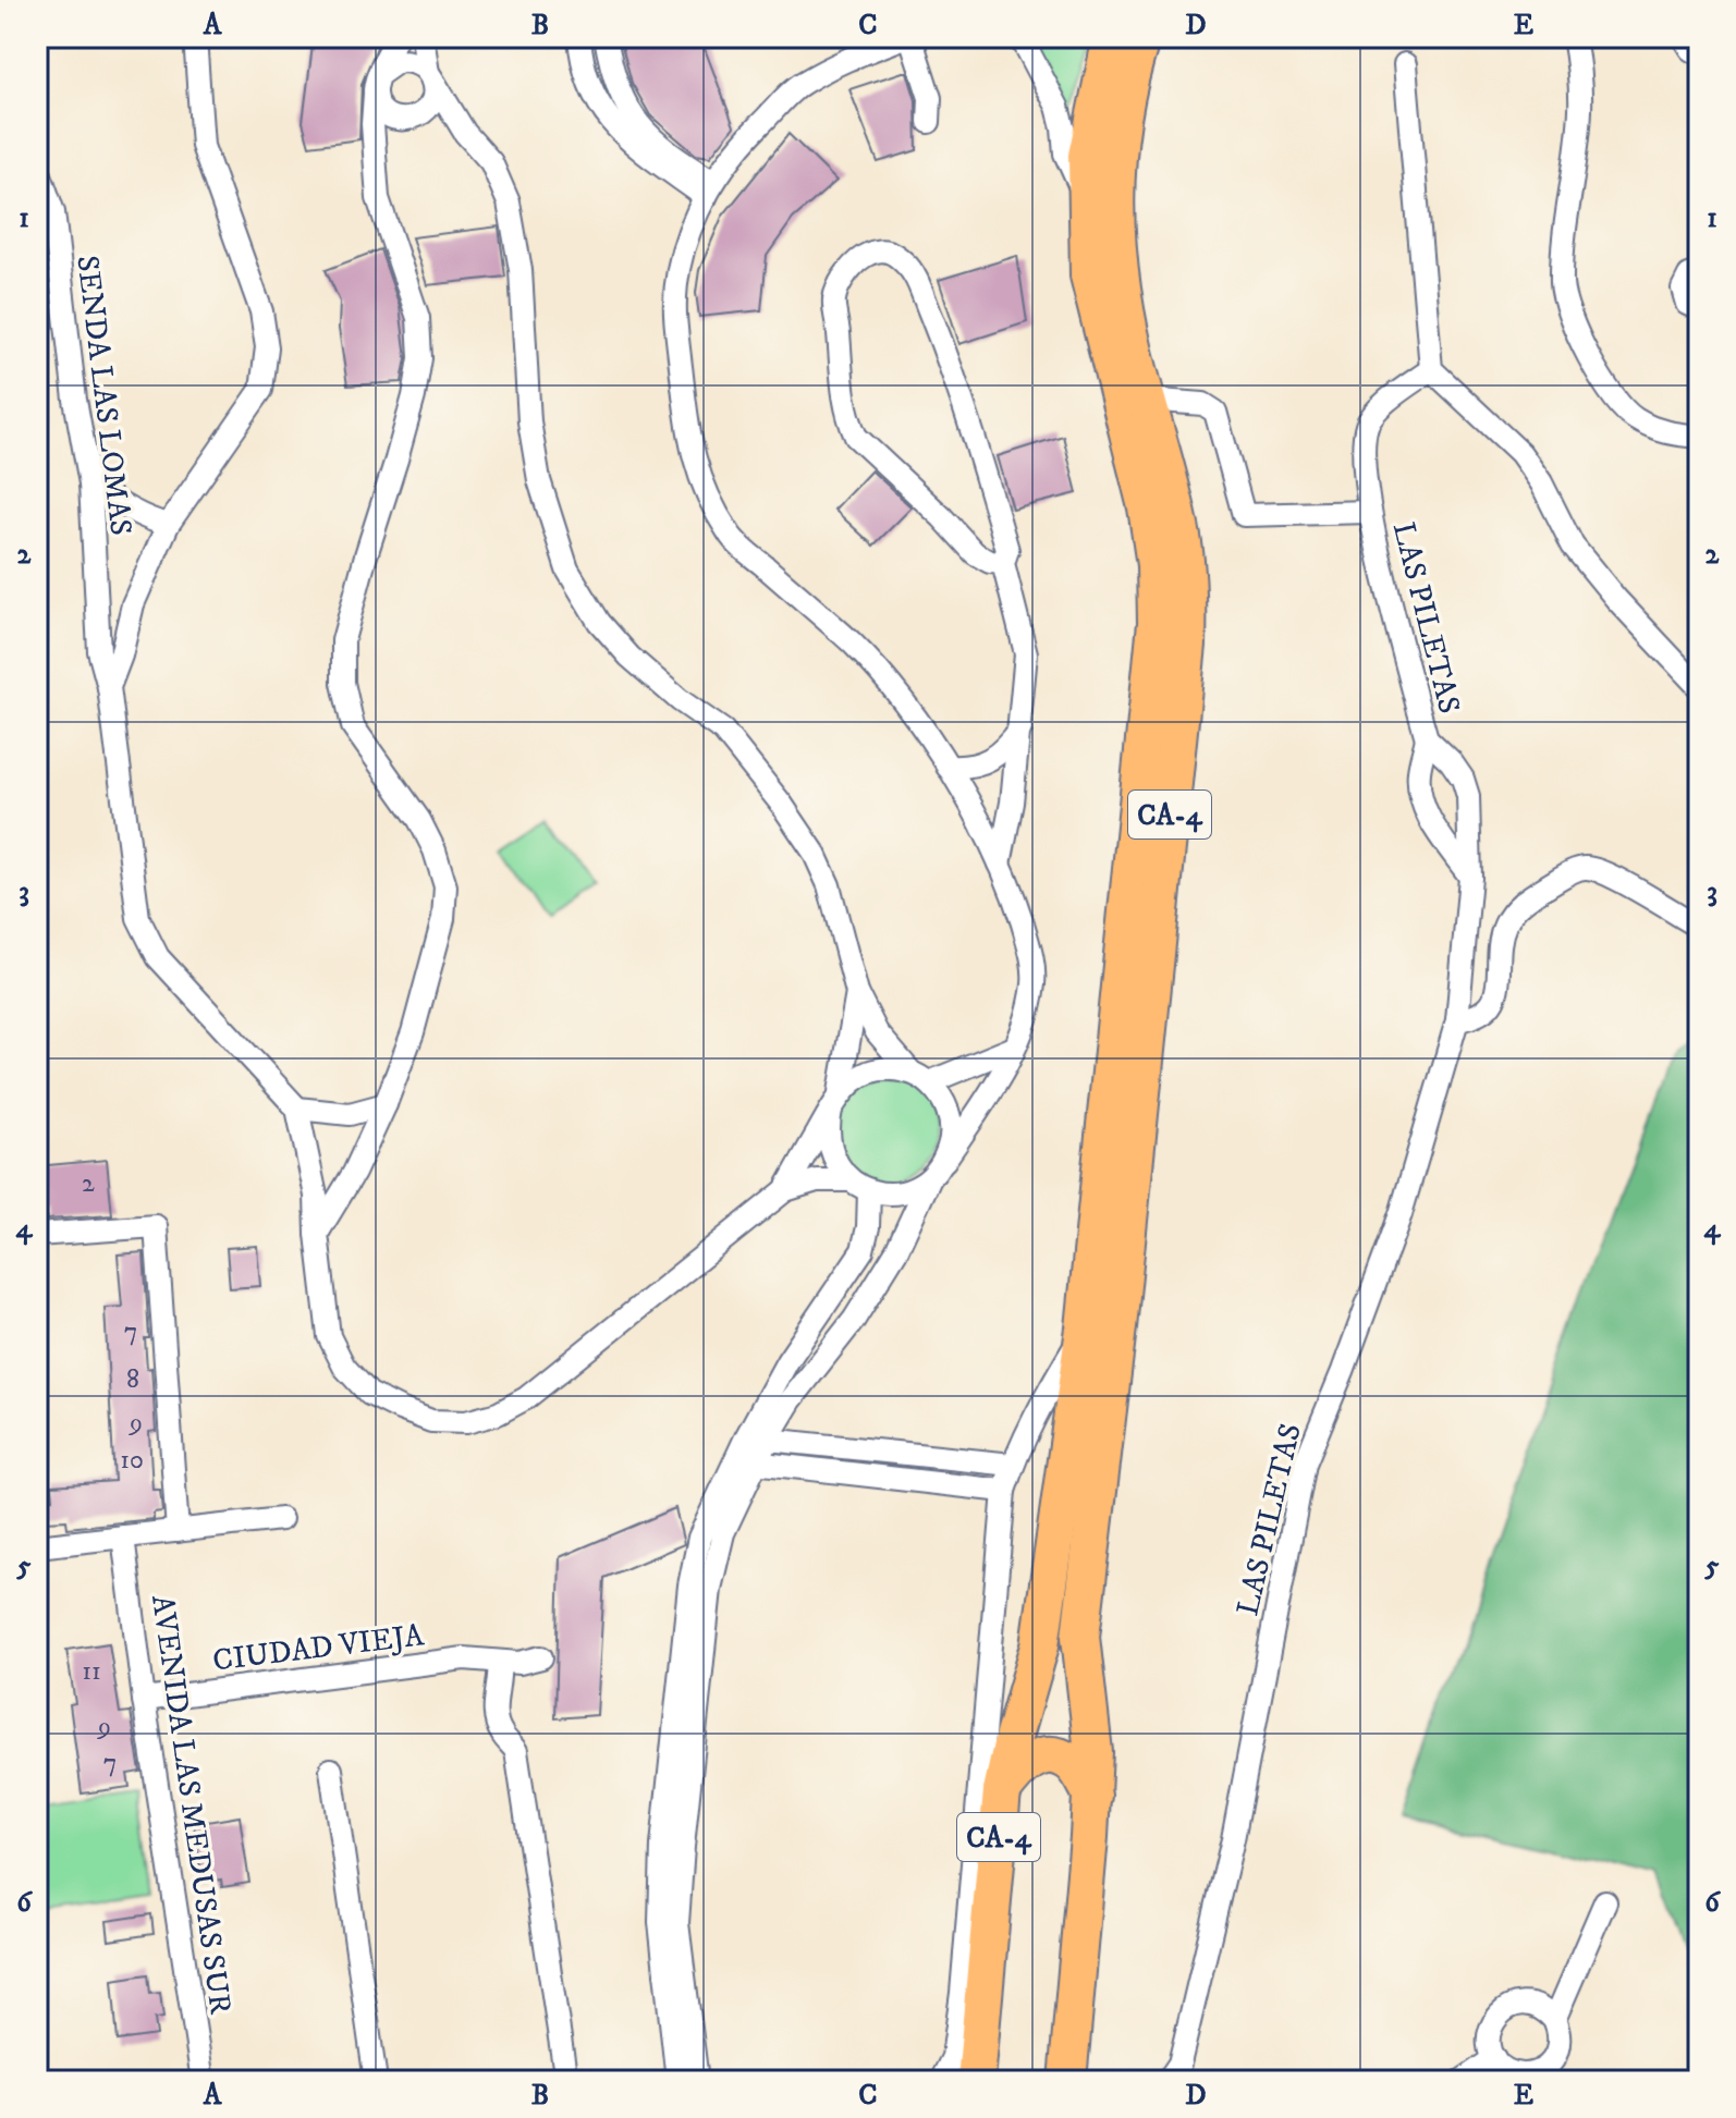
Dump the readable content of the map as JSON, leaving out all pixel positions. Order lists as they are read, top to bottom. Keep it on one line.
{"streets":{"highway":["CA-4"],"street":["SENDA LAS LOMAS","LAS PILETAS","CIUDAD VIEJA","AVENIDA LAS MEDUSAS SUR"]},"crossings":[["CIUDAD VIEJA","AVENIDA LAS MEDUSAS SUR"]],"house_numbers":["2","7","8","9","10","11","9","7"],"grid":{"columns":["A","B","C","D","E"],"rows":["1","2","3","4","5","6"]}}
